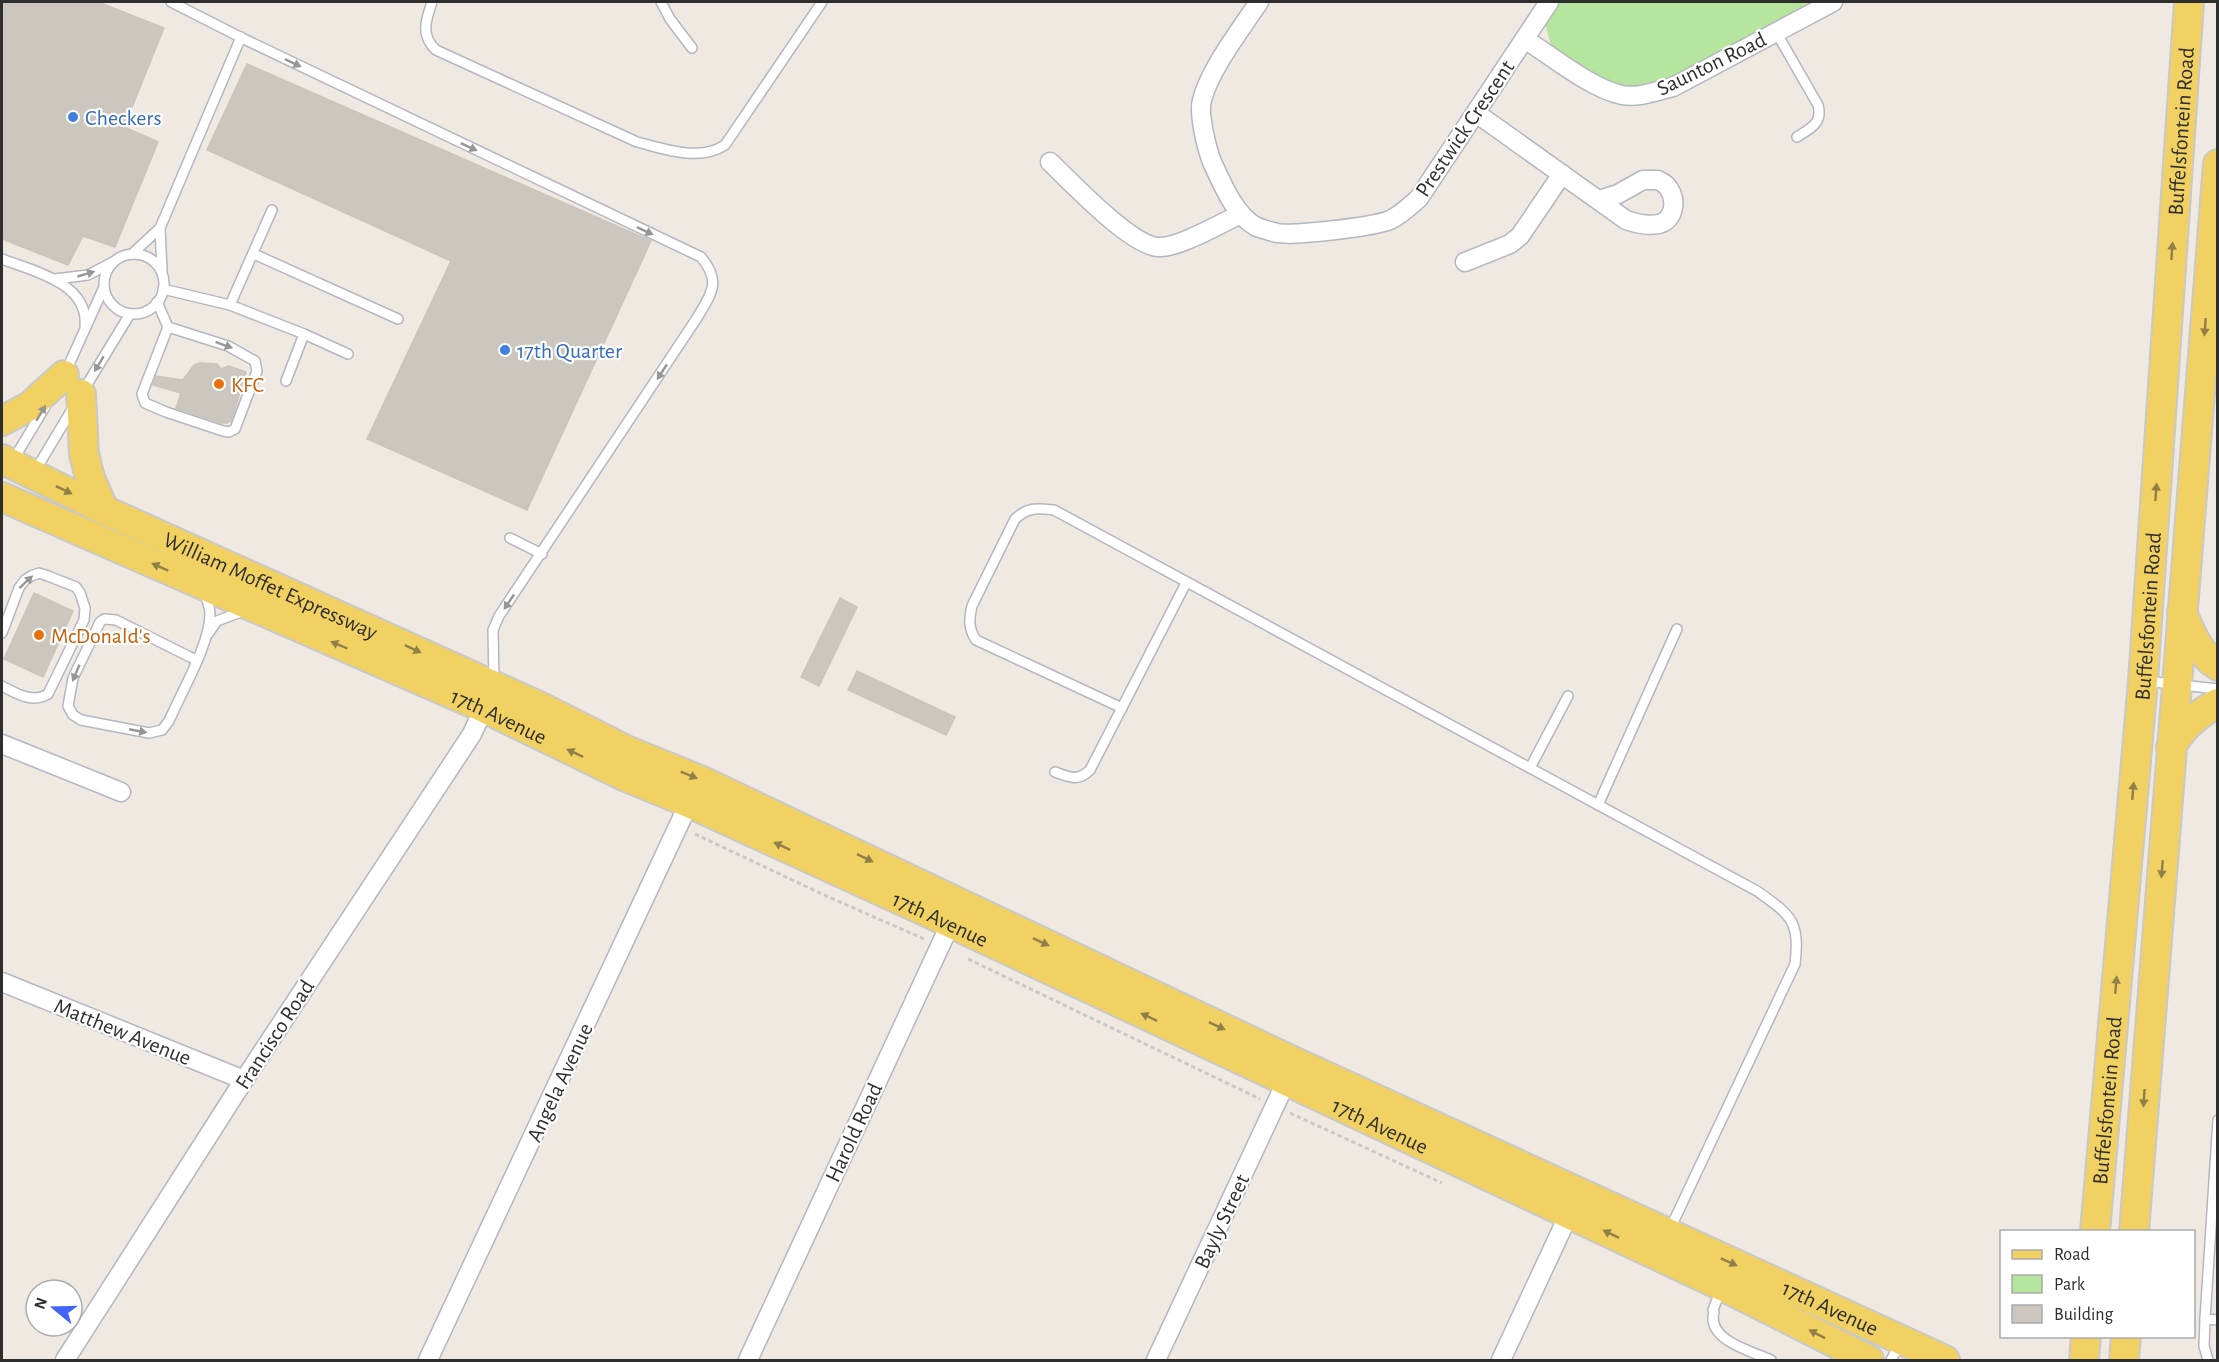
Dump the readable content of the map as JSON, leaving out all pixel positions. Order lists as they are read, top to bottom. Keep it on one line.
{"streets":{"main road":["Buffelsfontein Road","William Moffet Expressway","17th Avenue"],"street":["Saunton Road","Prestwick Crescent","Matthew Avenue","Francisco Road","Angela Avenue","Harold Road","Bayly Street"]},"crossings":[["Saunton Road","Prestwick Crescent"],["William Moffet Expressway","17th Avenue"],["William Moffet Expressway","Francisco Road"],["17th Avenue","Francisco Road"],["17th Avenue","Angela Avenue"],["17th Avenue","Harold Road"],["17th Avenue","Bayly Street"],["Matthew Avenue","Francisco Road"]],"one_way":["William Moffet Expressway"],"places":["Checkers","17th Quarter","KFC","McDonald's"],"legend":["Road","Park","Building"],"north":"left"}
